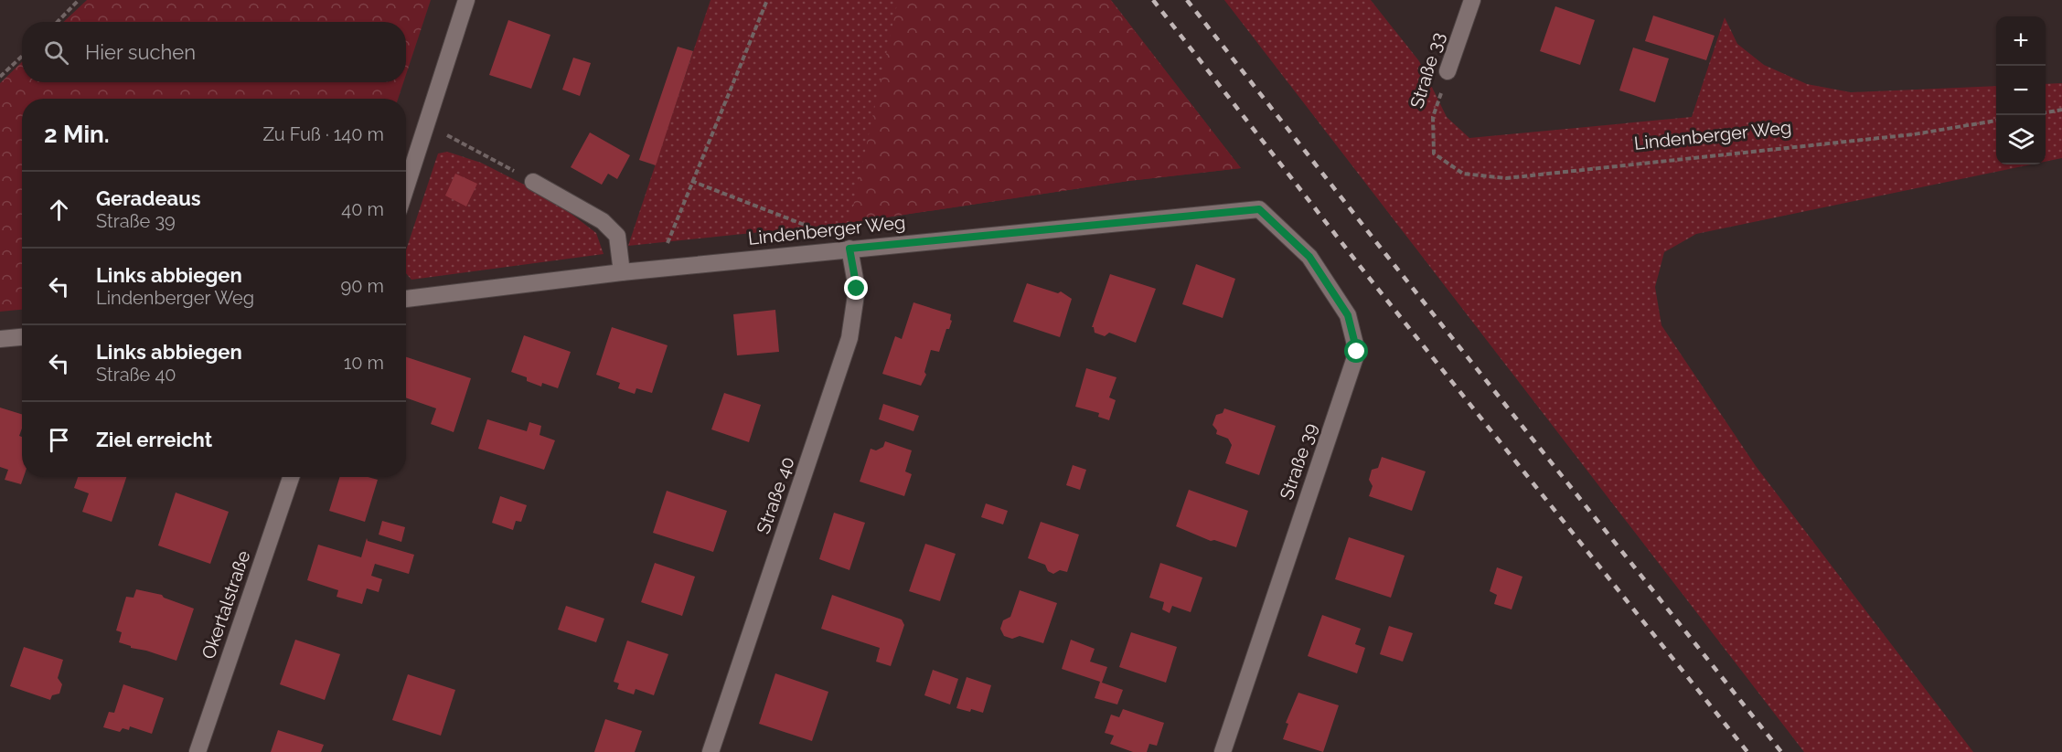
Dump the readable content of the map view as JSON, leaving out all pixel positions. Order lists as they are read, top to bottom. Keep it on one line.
{"streets":{"street":["Straße 33","Lindenberger Weg","Straße 39","Straße 40","Okertalstraße"]},"crossings":[["Straße 33","Lindenberger Weg"],["Lindenberger Weg","Straße 39"],["Lindenberger Weg","Straße 40"]],"page":{"map_buttons":["+","−"],"search":"Hier suchen","heading":["2 Min.","Zu Fuß · 140 m"],"list":[["Geradeaus","Straße 39","40 m"],["Links abbiegen","Lindenberger Weg","90 m"],["Links abbiegen","Straße 40","10 m"],"Ziel erreicht"]}}
